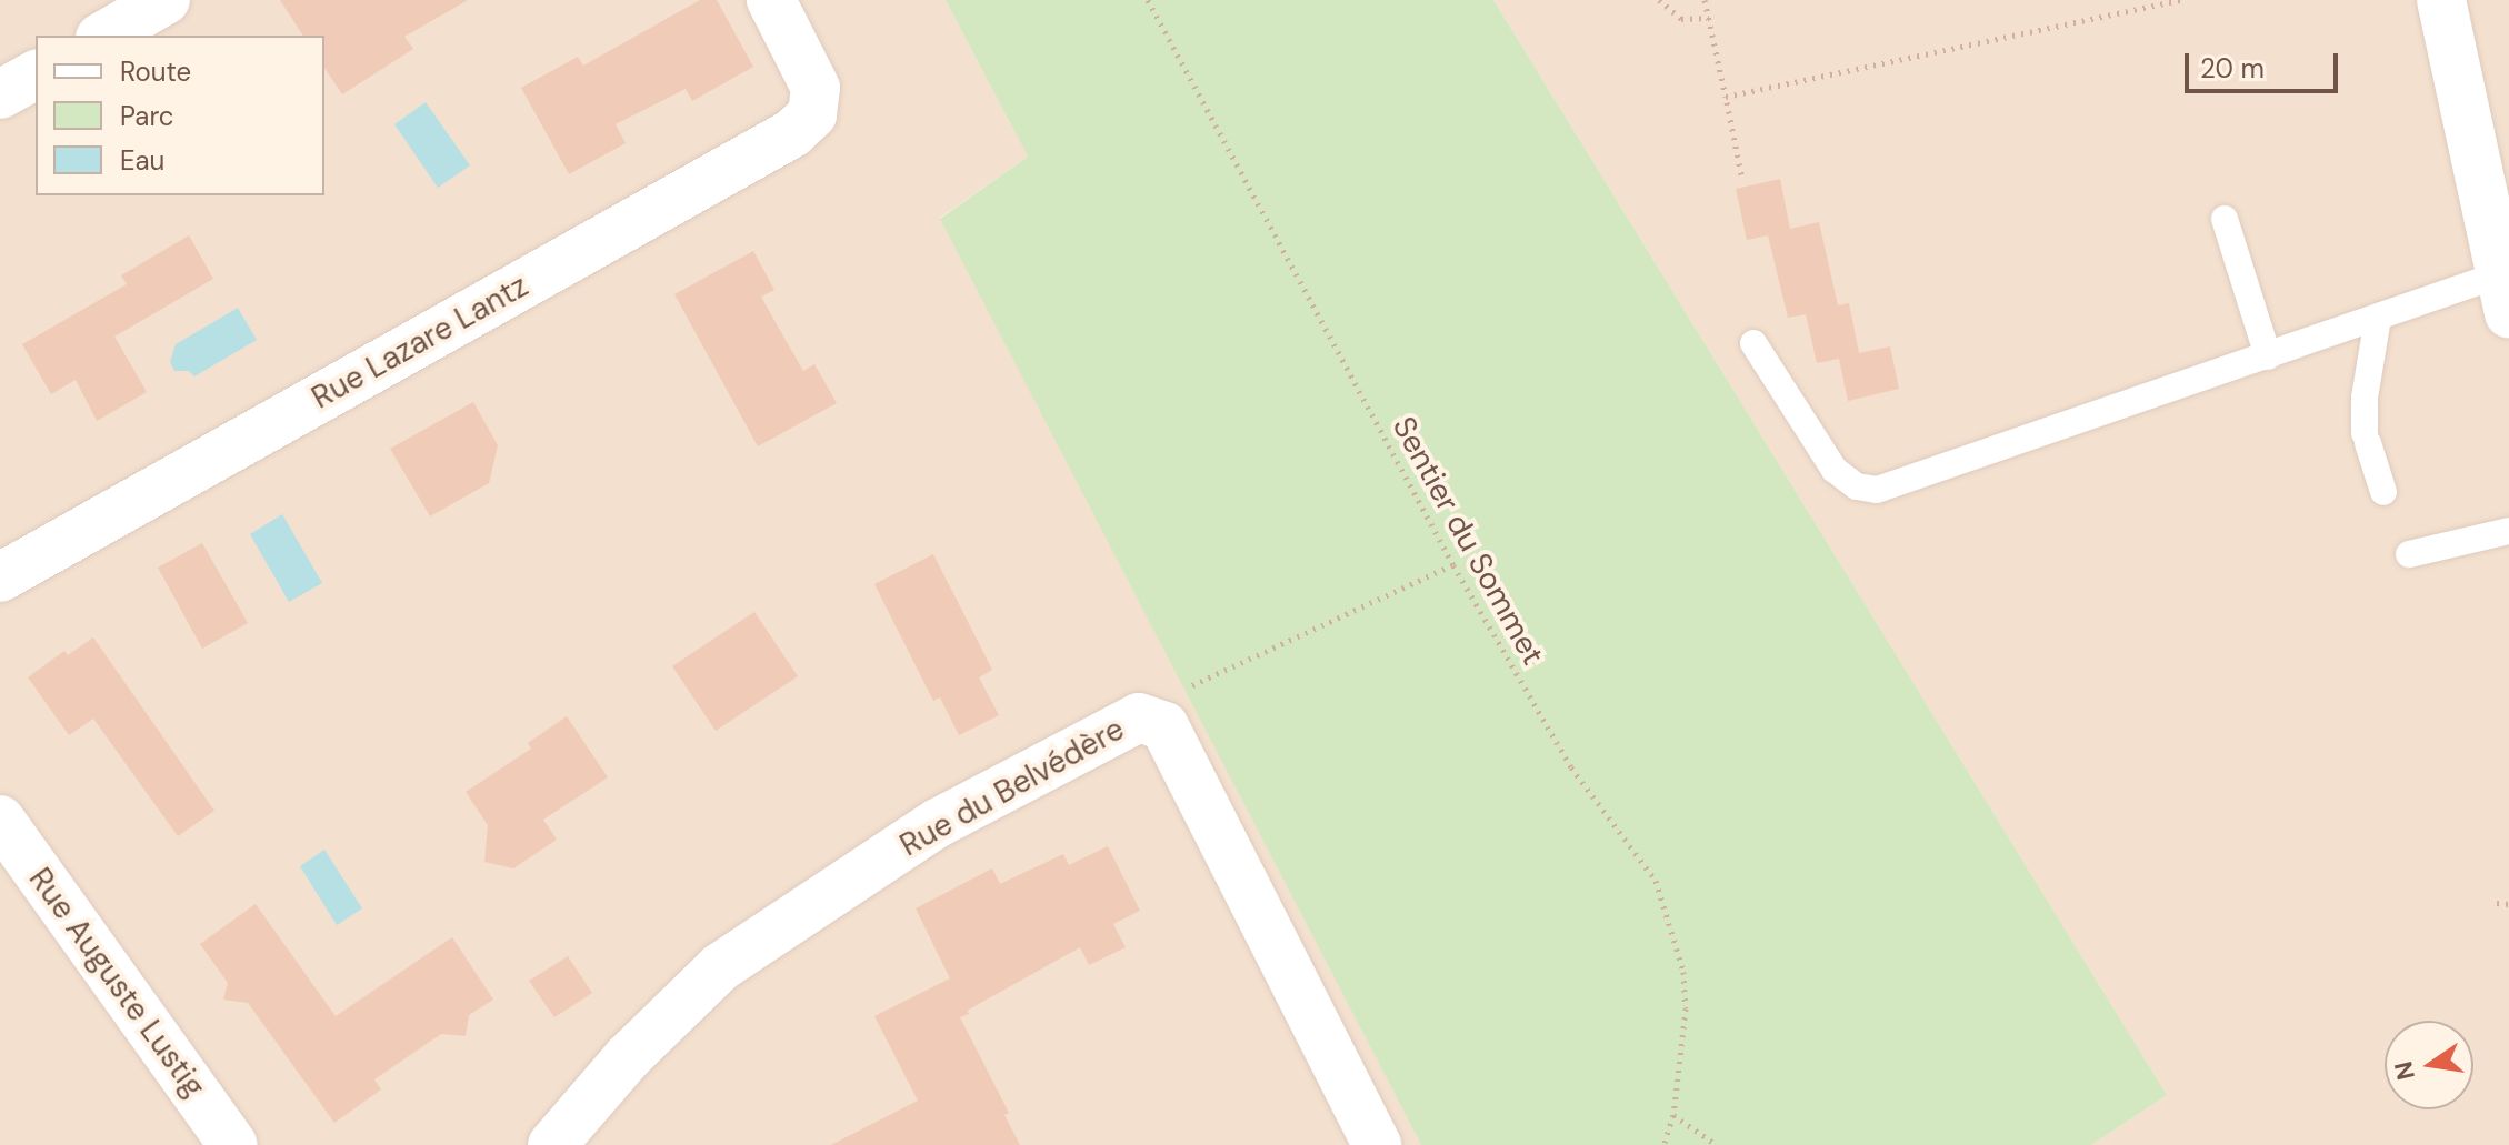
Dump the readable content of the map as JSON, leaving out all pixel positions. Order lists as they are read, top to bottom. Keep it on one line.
{"streets":{"street":["Rue Lazare Lantz","Rue du Belvédère","Rue Auguste Lustig"],"path":["Sentier du Sommet"]},"legend":["Route","Parc","Eau"],"scale_bar":"20 m","north":"left"}
